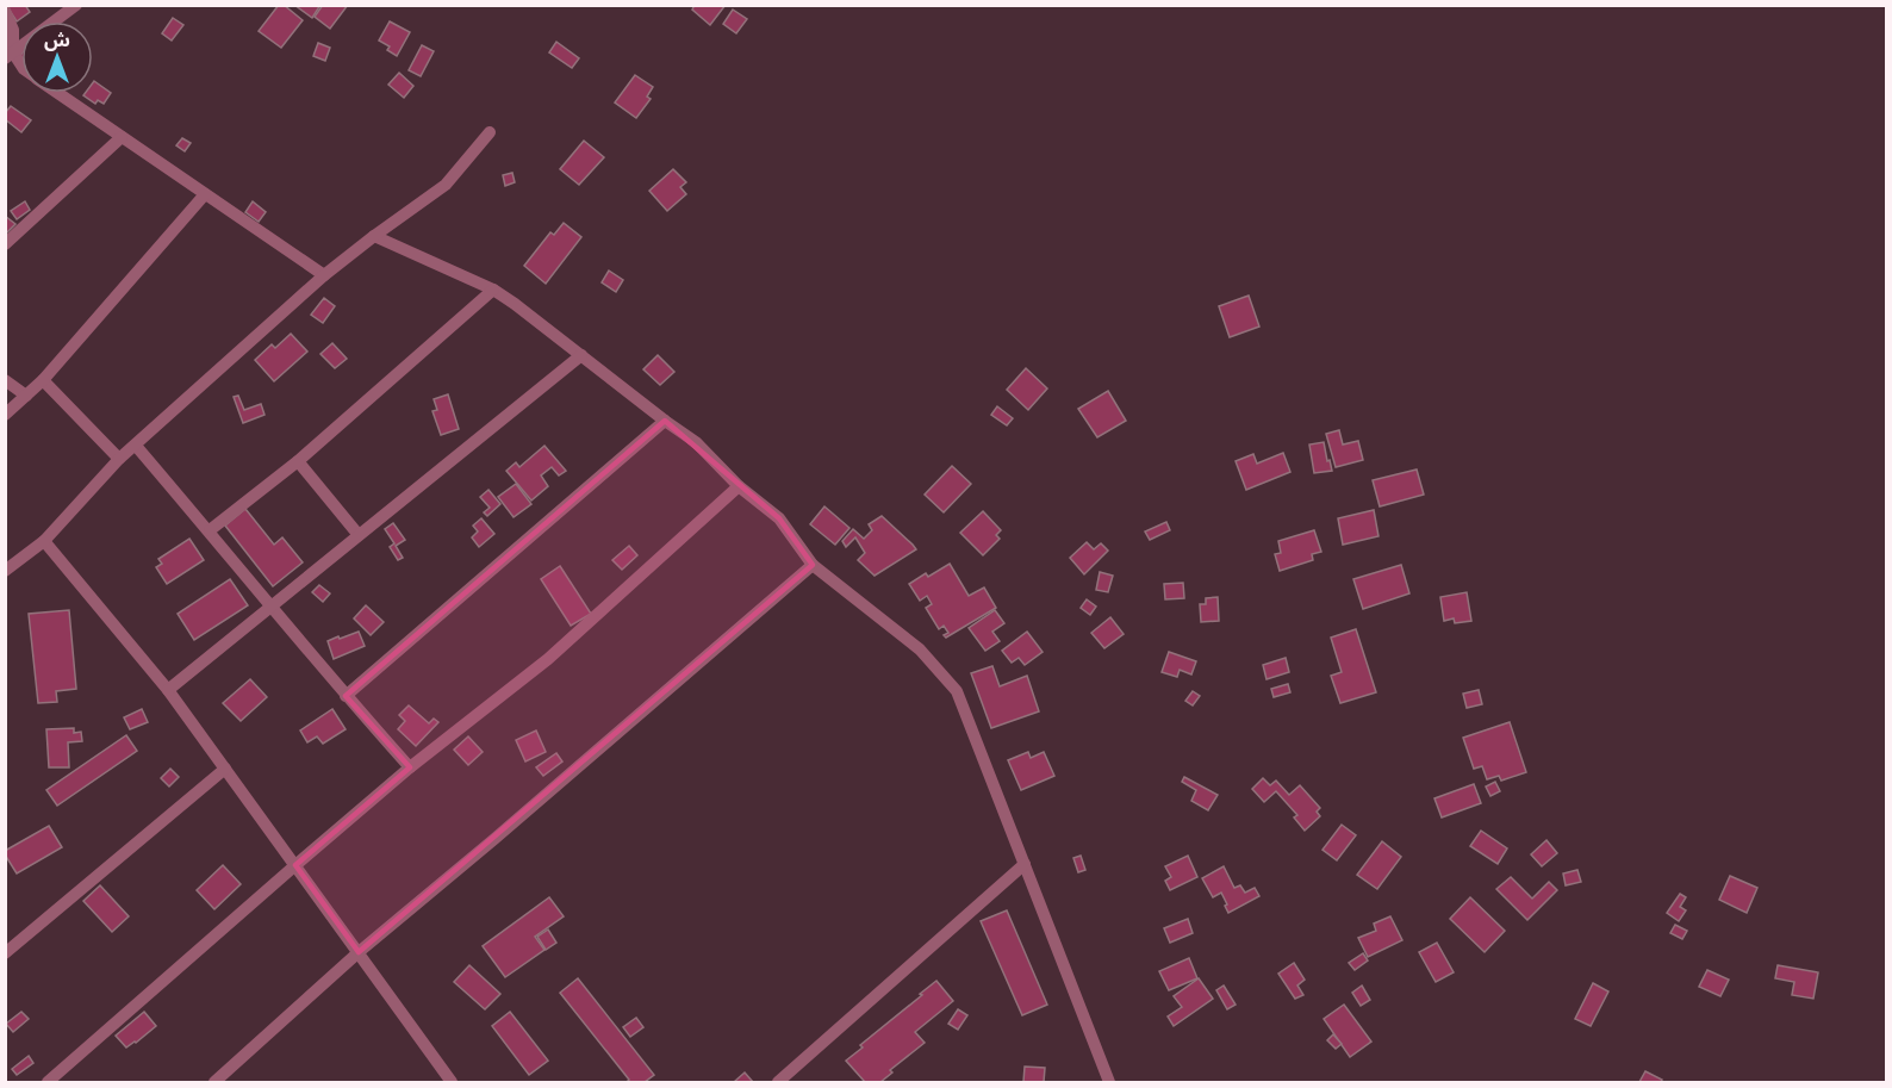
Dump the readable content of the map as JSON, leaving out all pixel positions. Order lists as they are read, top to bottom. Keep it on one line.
{"north":"top"}
